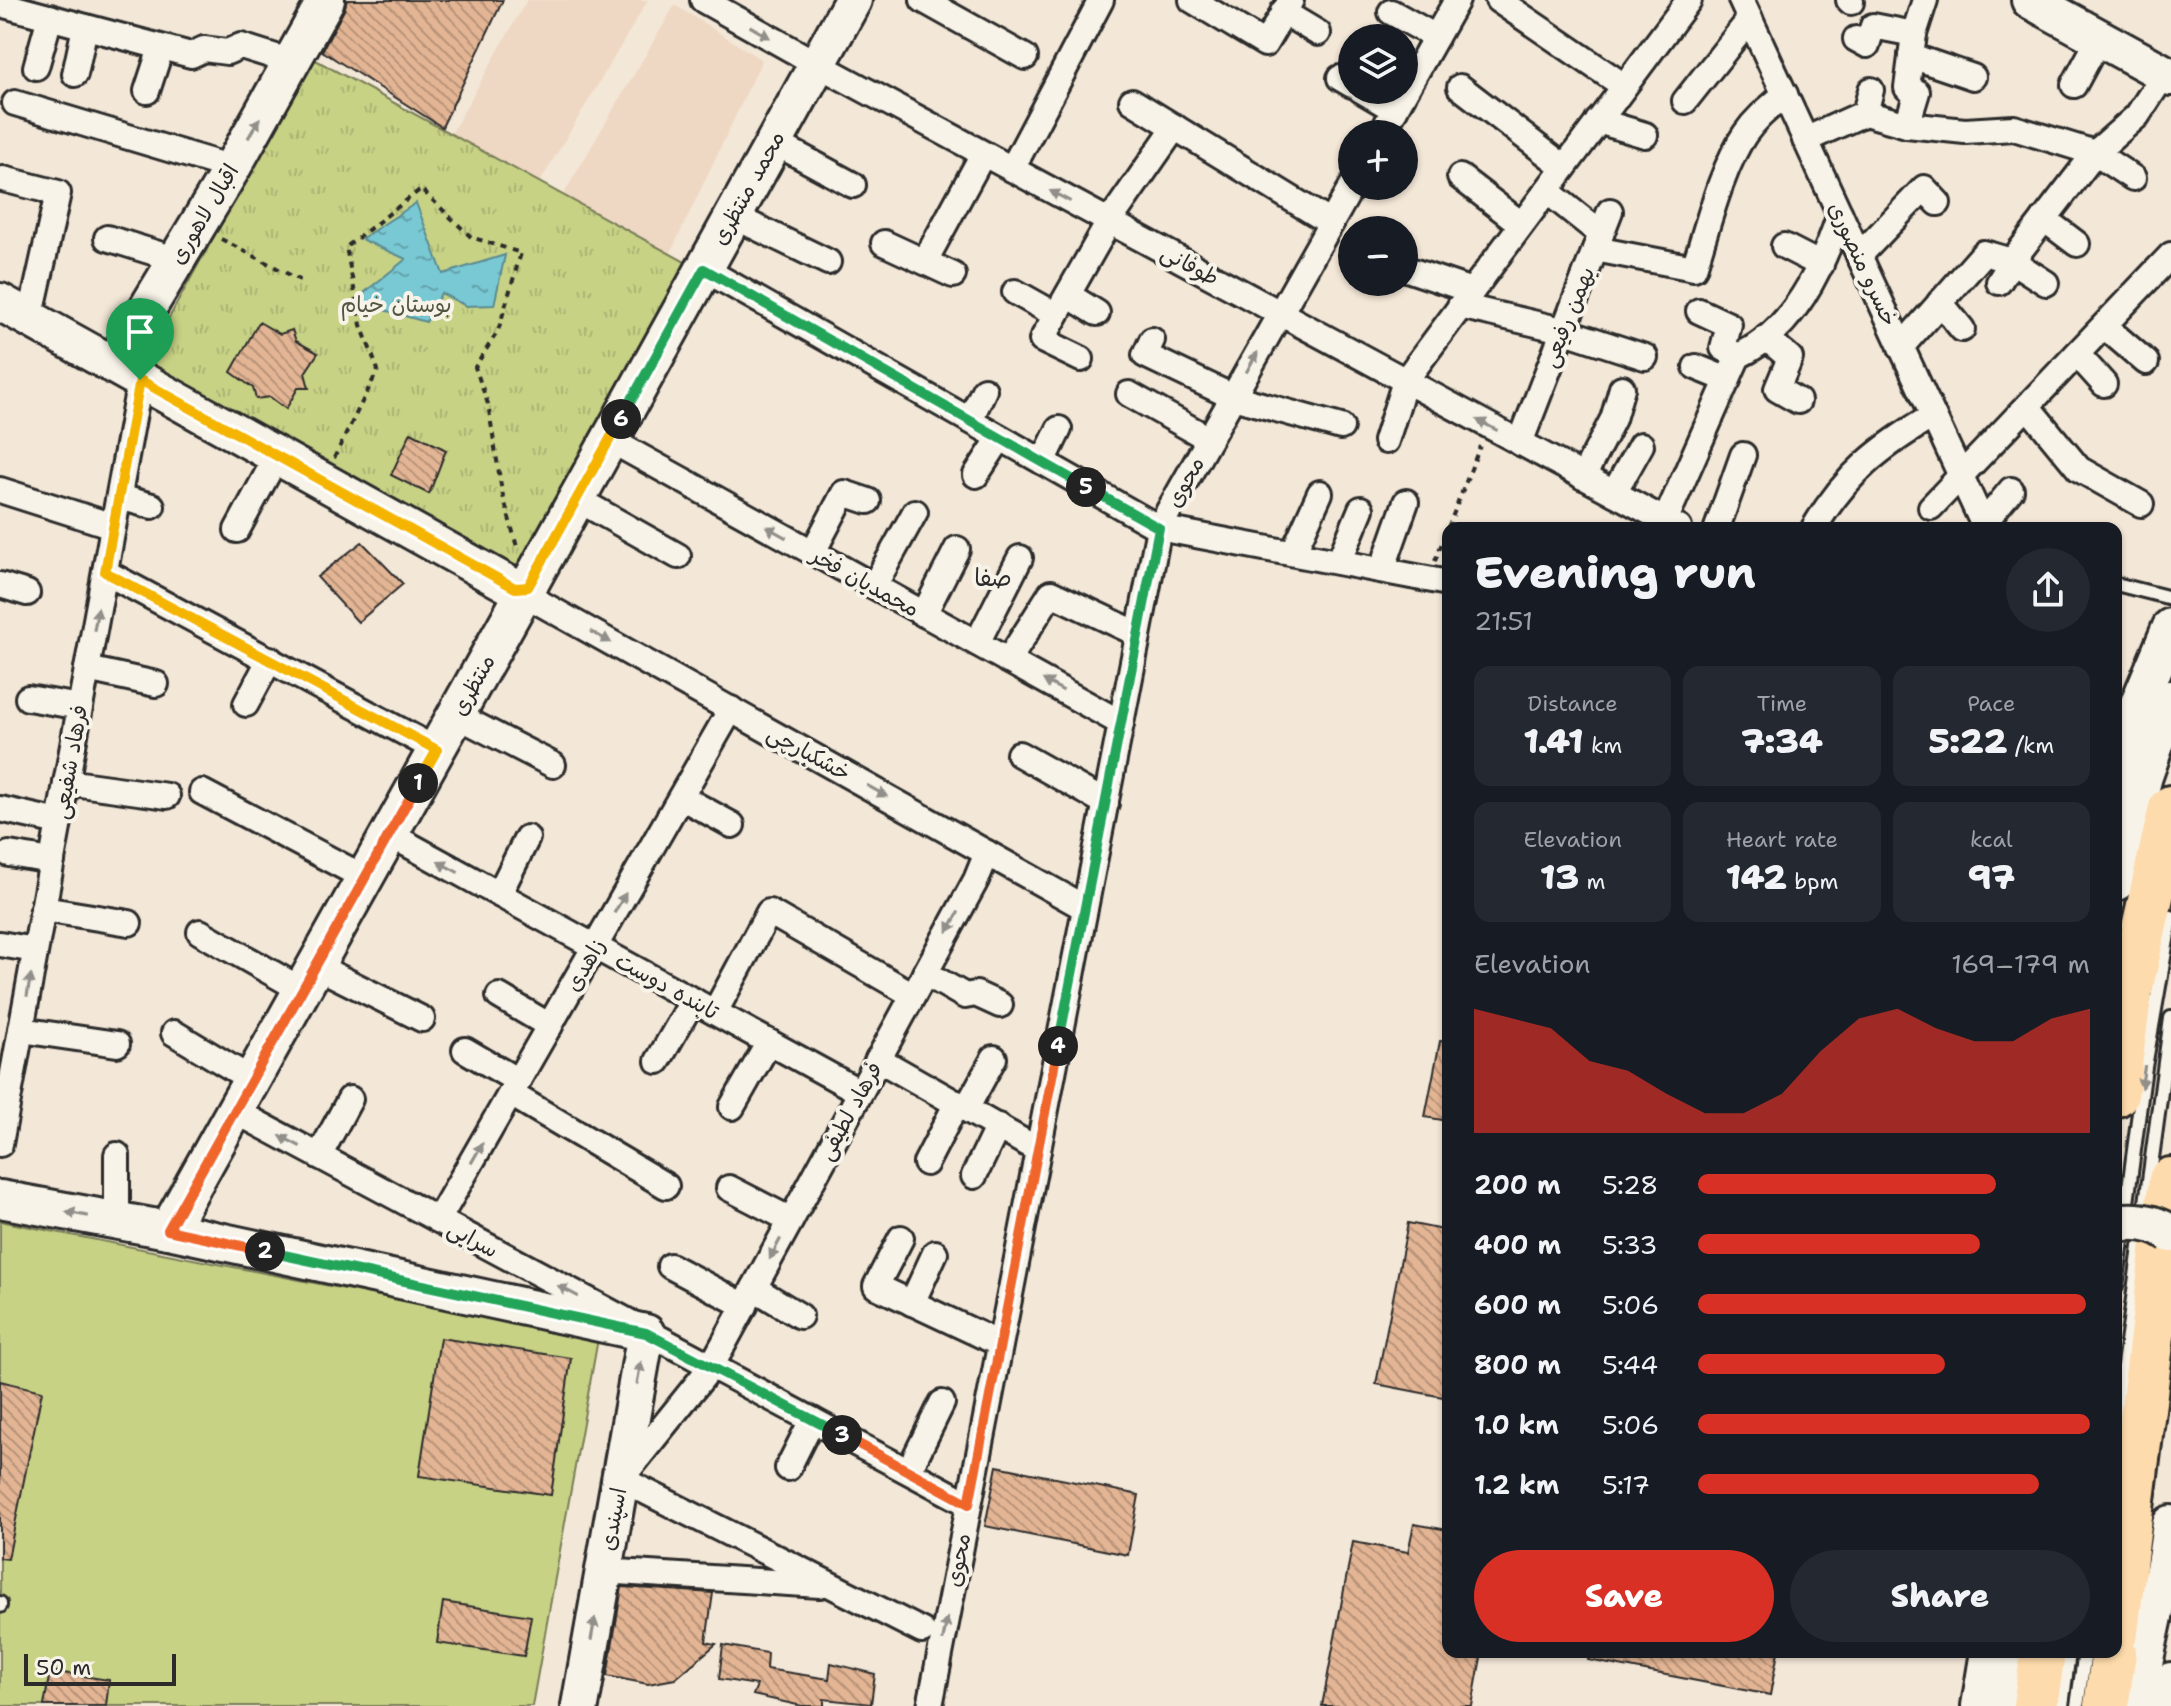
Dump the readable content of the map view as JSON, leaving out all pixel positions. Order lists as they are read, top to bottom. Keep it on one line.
{"streets":{"main road":["محمد منتظری","اقبال لاهوری","منتظری","خشکبارچی","اسپندی"],"street":["خسرو منصوری","طوفانی","بهمن رفیعی","محوی","محمدیان فخر","فرهاد شفیعی","زاهدی","تابنده دوست","فرهاد لطیفی","سرابی"]},"crossings":[["محمد منتظری","طوفانی"],["محمد منتظری","محمدیان فخر"],["محمد منتظری","منتظری"],["محمد منتظری","خشکبارچی"],["اقبال لاهوری","خشکبارچی"],["اقبال لاهوری","فرهاد شفیعی"],["خسرو منصوری","بهمن رفیعی"],["طوفانی","بهمن رفیعی"],["طوفانی","محوی"],["محوی","محمدیان فخر"],["محوی","خشکبارچی"],["محوی","سرابی"],["منتظری","خشکبارچی"],["منتظری","تابنده دوست"],["منتظری","سرابی"],["خشکبارچی","فرهاد شفیعی"],["خشکبارچی","زاهدی"],["خشکبارچی","فرهاد لطیفی"],["زاهدی","تابنده دوست"],["زاهدی","سرابی"],["تابنده دوست","فرهاد لطیفی"],["فرهاد لطیفی","سرابی"],["فرهاد لطیفی","اسپندی"],["سرابی","اسپندی"]],"one_way":["خشکبارچی","اسپندی"],"districts":["صفا"],"parks":["بوستان خیام"],"scale_bar":"50 m","page":{"map_buttons":["+","−"],"pins":["6","5","1","4","2","3"],"heading":["Evening run","21:51"],"stats":[["Distance","1.41 km"],["Time","7:34"],["Pace","5:22 /km"],["Elevation","13 m"],["Heart rate","142 bpm"],["kcal","97"]],"chart":["Elevation","169–179 m"],"list":[{"name":"200 m","note":"5:28"},{"name":"400 m","note":"5:33"},{"name":"600 m","note":"5:06"},{"name":"800 m","note":"5:44"},{"name":"1.0 km","note":"5:06"},{"name":"1.2 km","note":"5:17"}],"buttons":["Save","Share"],"scale":"50 m"}}
